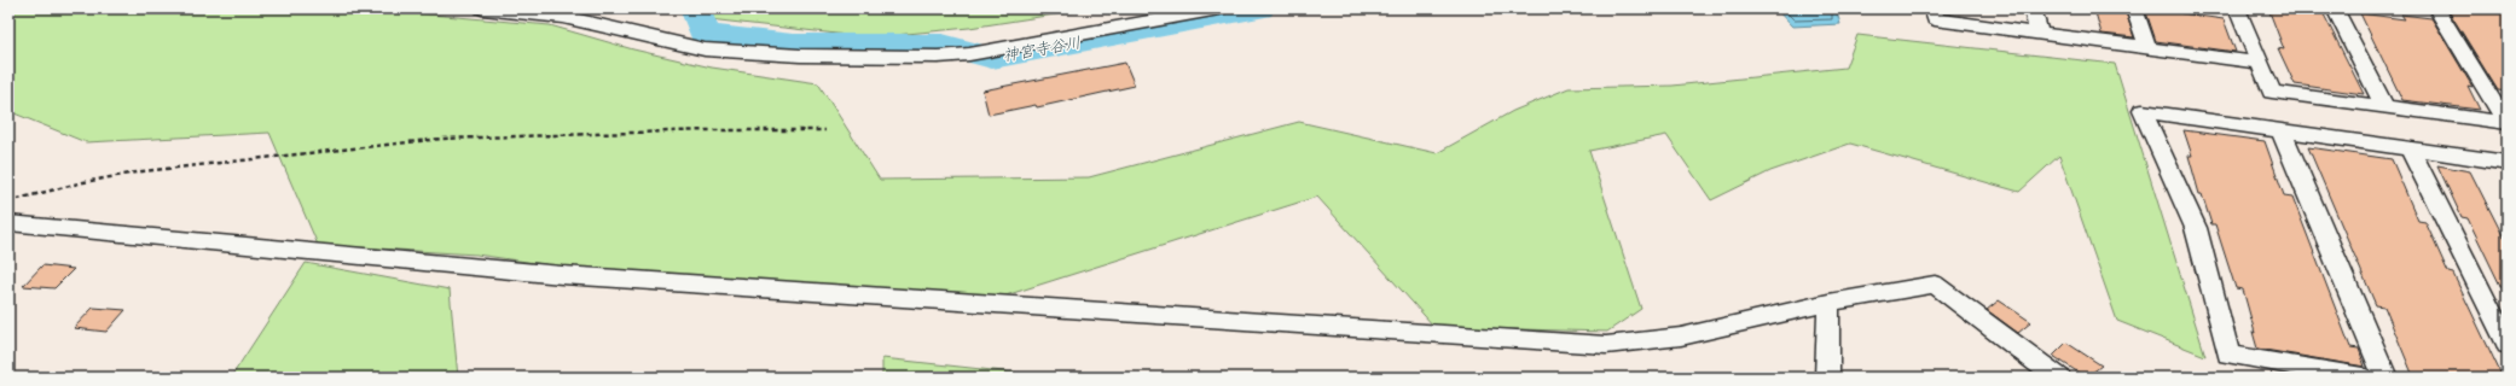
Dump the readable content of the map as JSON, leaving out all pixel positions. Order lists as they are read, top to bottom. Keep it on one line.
{"water":["神宮寺谷川"]}
